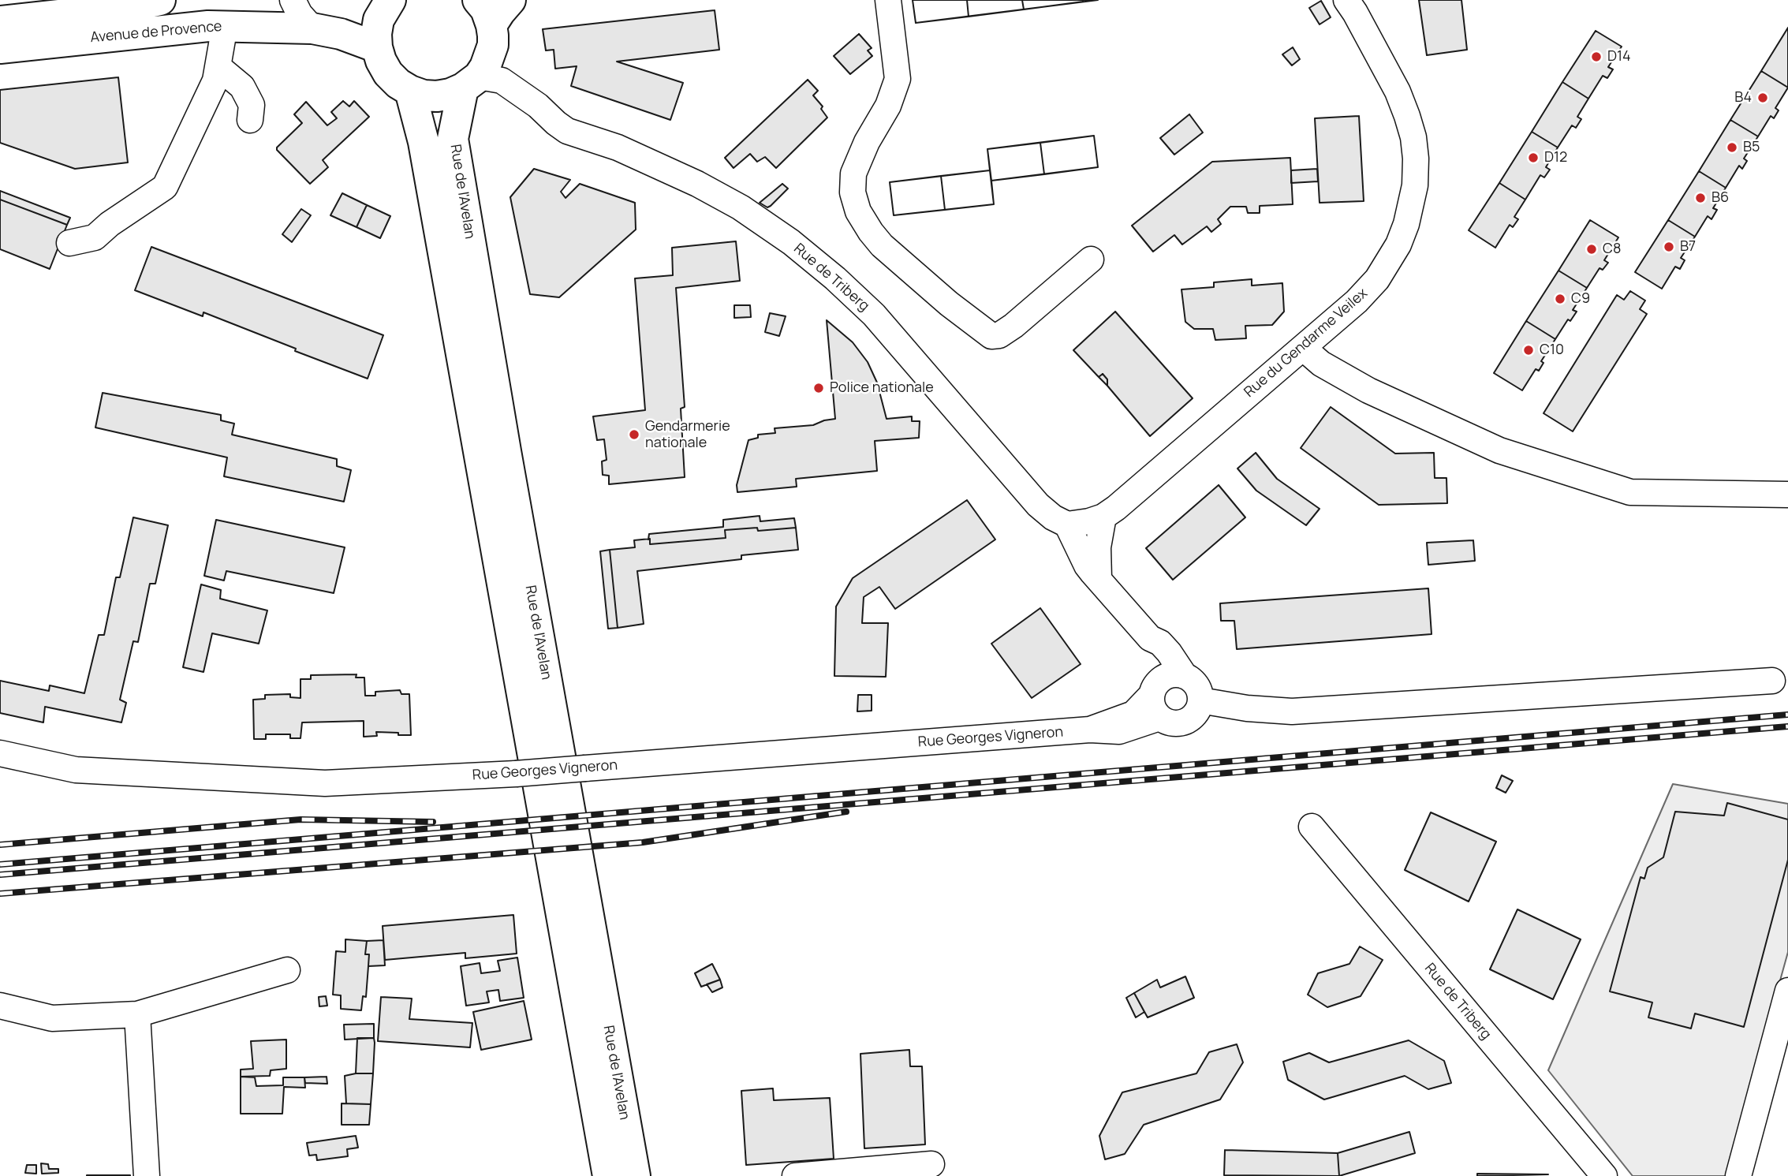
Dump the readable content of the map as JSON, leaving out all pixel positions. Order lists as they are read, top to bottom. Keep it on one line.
{"streets":{"main road":["Avenue de Provence","Rue de l'Avelan"],"street":["Rue de Triberg","Rue du Gendarme Veilex","Rue Georges Vigneron"]},"crossings":[["Rue de l'Avelan","Rue de Triberg"]],"places":["D14","B4","B5","D12","B6","B7","C8","C9","C10","Police nationale","Gendarmerie nationale"]}
